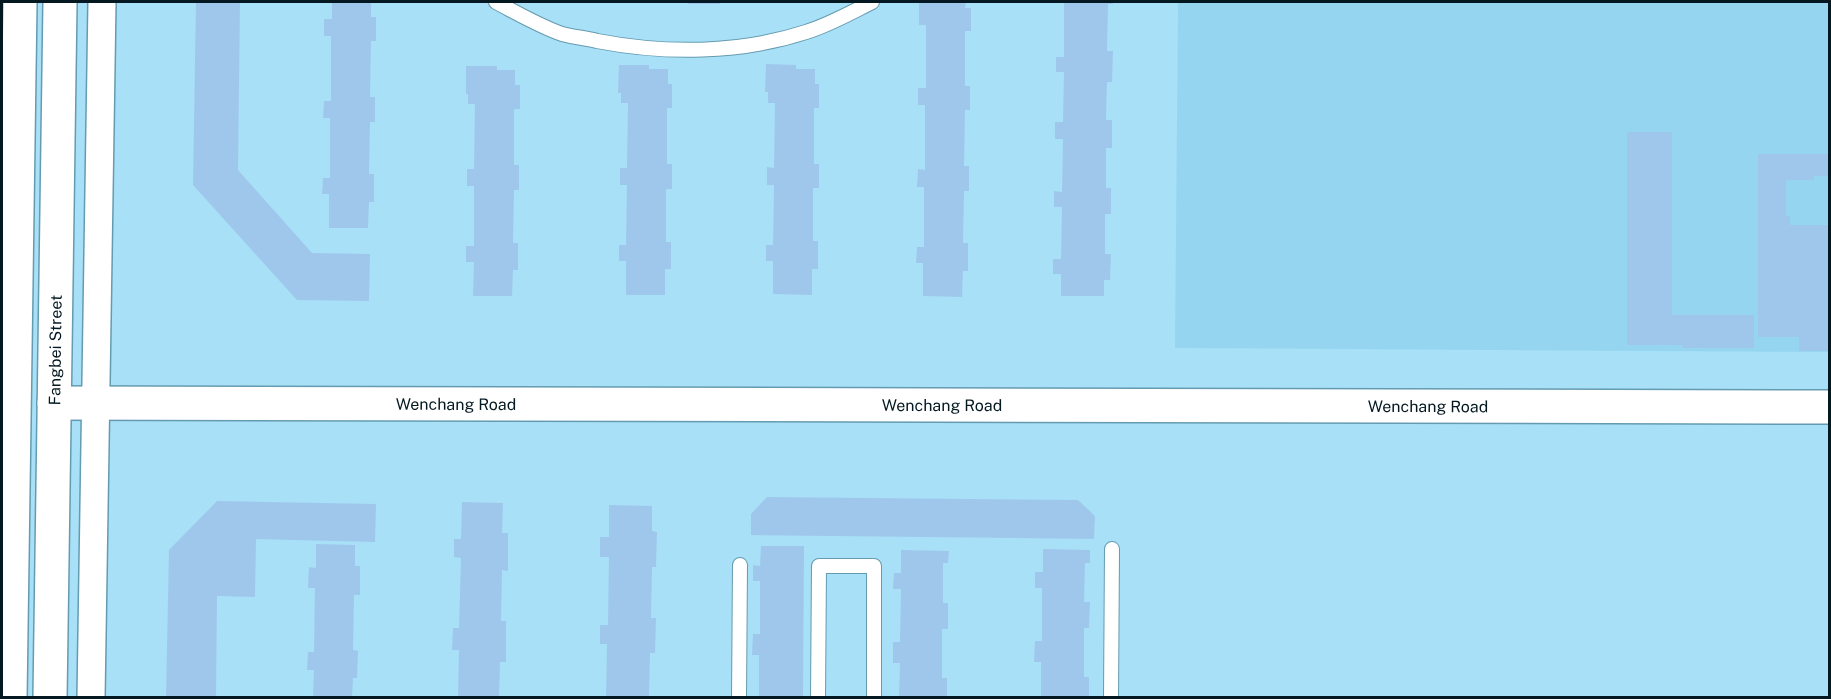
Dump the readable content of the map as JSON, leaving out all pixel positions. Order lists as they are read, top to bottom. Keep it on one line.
{"streets":{"street":["Fangbei Street","Wenchang Road"]},"crossings":[["Fangbei Street","Wenchang Road"]]}
